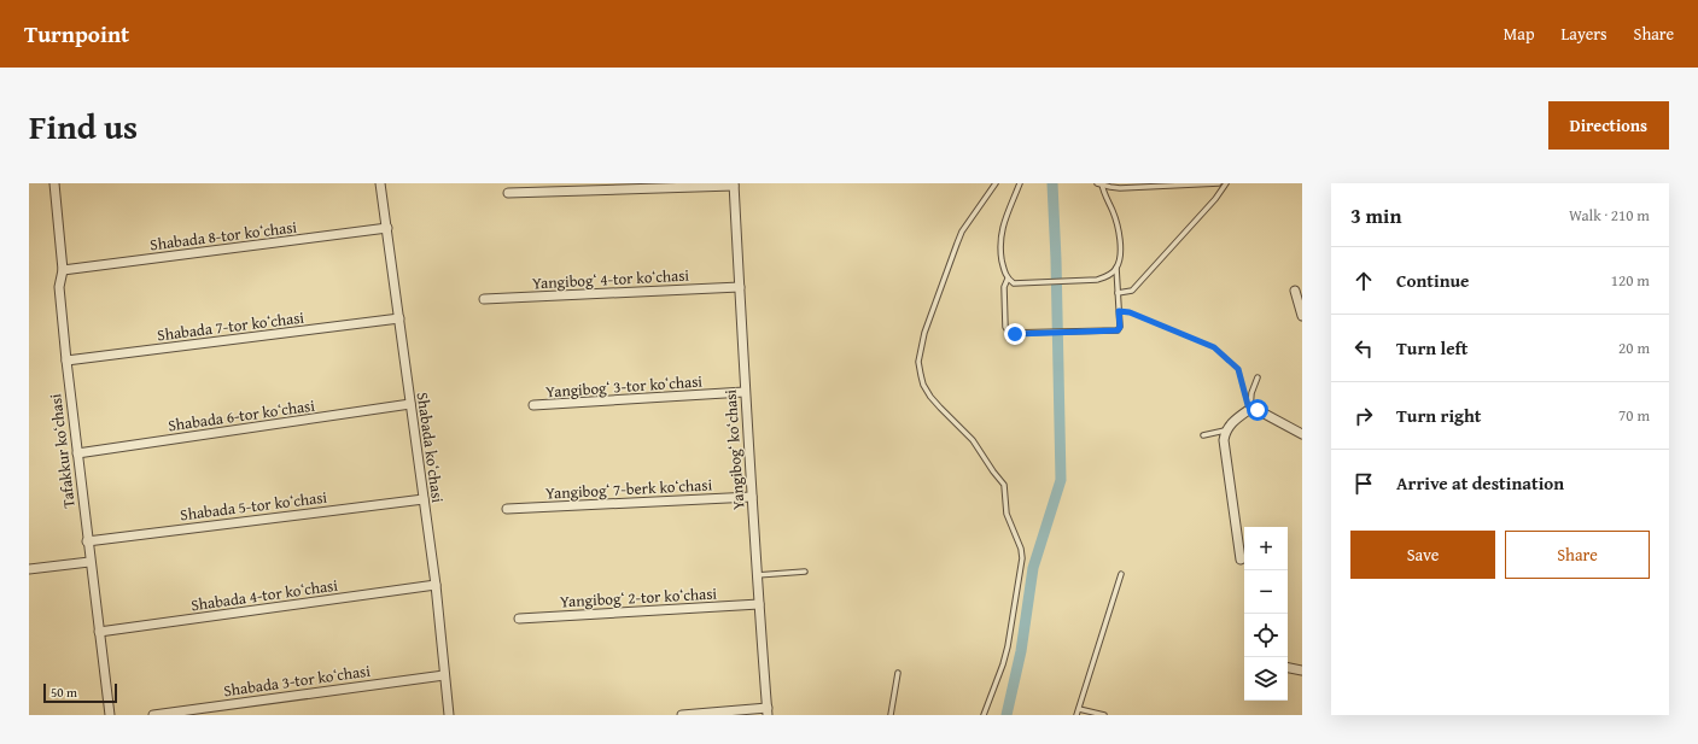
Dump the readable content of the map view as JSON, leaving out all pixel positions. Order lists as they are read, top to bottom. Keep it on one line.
{"streets":{"street":["Shabada 8-tor koʻchasi","Yangibogʻ 4-tor koʻchasi","Shabada 7-tor koʻchasi","Yangibogʻ 3-tor koʻchasi","Shabada 6-tor koʻchasi","Shabada koʻchasi","Yangibogʻ koʻchasi","Tafakkur koʻchasi","Yangibogʻ 7-berk koʻchasi","Shabada 5-tor koʻchasi","Shabada 4-tor koʻchasi","Yangibogʻ 2-tor koʻchasi","Shabada 3-tor koʻchasi"]},"crossings":[["Shabada 8-tor koʻchasi","Shabada koʻchasi"],["Shabada 8-tor koʻchasi","Tafakkur koʻchasi"],["Yangibogʻ 4-tor koʻchasi","Yangibogʻ koʻchasi"],["Shabada 7-tor koʻchasi","Shabada koʻchasi"],["Shabada 7-tor koʻchasi","Tafakkur koʻchasi"],["Yangibogʻ 3-tor koʻchasi","Yangibogʻ koʻchasi"],["Shabada 6-tor koʻchasi","Shabada koʻchasi"],["Shabada 6-tor koʻchasi","Tafakkur koʻchasi"],["Shabada koʻchasi","Shabada 5-tor koʻchasi"],["Shabada koʻchasi","Shabada 4-tor koʻchasi"],["Shabada koʻchasi","Shabada 3-tor koʻchasi"],["Yangibogʻ koʻchasi","Yangibogʻ 7-berk koʻchasi"],["Yangibogʻ koʻchasi","Yangibogʻ 2-tor koʻchasi"],["Tafakkur koʻchasi","Shabada 5-tor koʻchasi"],["Tafakkur koʻchasi","Shabada 4-tor koʻchasi"]],"scale_bar":"50 m","page":{"header":"Turnpoint","nav":["Map","Layers","Share"],"title":"Find us","buttons":["Directions",["Save","Share"]],"heading":["3 min","Walk · 210 m"],"list":[["Continue","120 m"],["Turn left","20 m"],["Turn right","70 m"],"Arrive at destination"],"map_buttons":["+","−"],"scale":"50 m"}}
